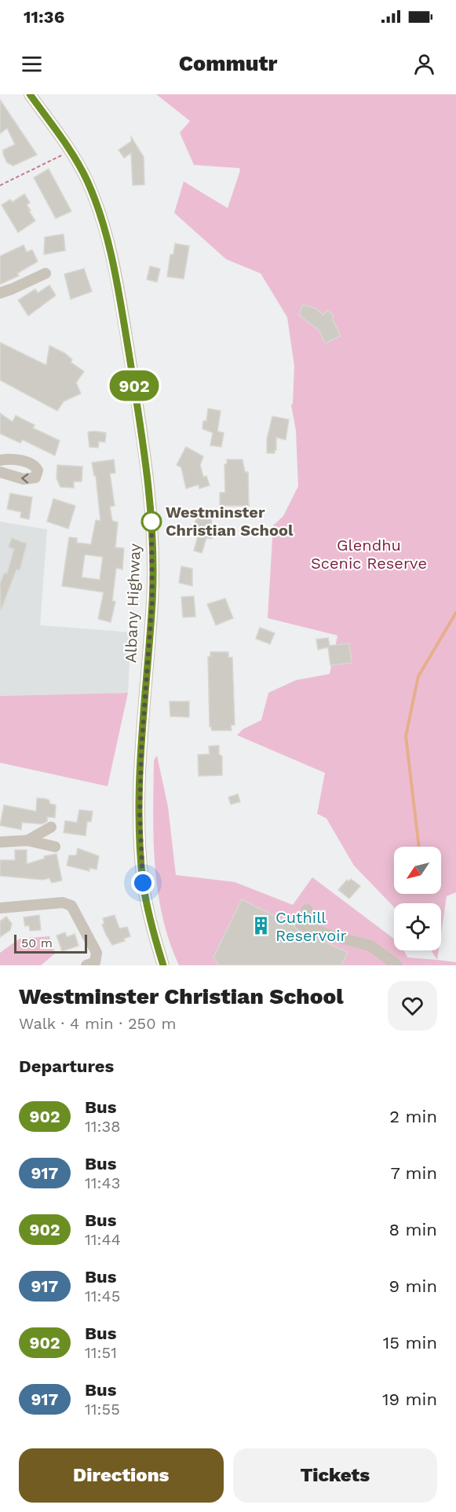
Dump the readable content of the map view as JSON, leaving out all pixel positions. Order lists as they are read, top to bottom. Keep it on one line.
{"streets":{"main road":["Albany Highway"]},"parks":["Glendhu Scenic Reserve"],"places":{"other":["Westminster Christian School"],"building":["Cuthill Reservoir"]},"lines":["bus line 902"],"scale_bar":"50 m","north":"bottom left","page":{"status":"11:36","header":"Commutr","on_map":"902","scale":"50 m","heading":[["Westminster Christian School","Walk · 4 min · 250 m"],"Departures"],"list":[{"mark":"902","name":"Bus","note":"11:38","value":"2 min"},{"mark":"917","name":"Bus","note":"11:43","value":"7 min"},{"mark":"902","name":"Bus","note":"11:44","value":"8 min"},{"mark":"917","name":"Bus","note":"11:45","value":"9 min"},{"mark":"902","name":"Bus","note":"11:51","value":"15 min"},{"mark":"917","name":"Bus","note":"11:55","value":"19 min"}],"buttons":["Directions","Tickets"]}}
